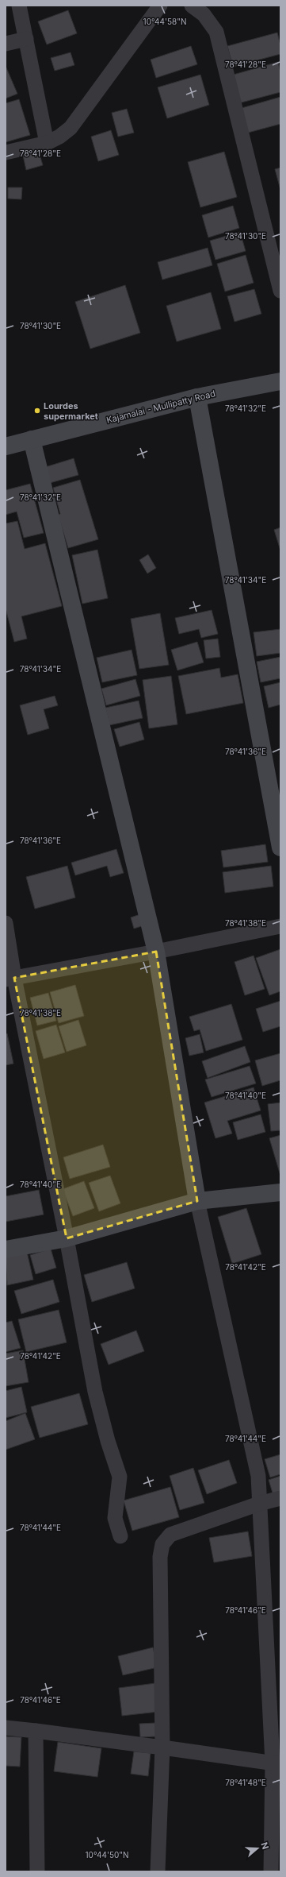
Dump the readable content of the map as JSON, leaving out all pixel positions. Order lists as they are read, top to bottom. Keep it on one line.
{"streets":{"street":["Kajamalai - Mullipatty Road"]},"places":["Lourdes supermarket"],"north":"right","coordinates":["10°44'58\"N","78°41'28\"E","78°41'30\"E","78°41'32\"E","78°41'34\"E","78°41'36\"E","78°41'38\"E","78°41'40\"E","78°41'42\"E","78°41'44\"E","78°41'46\"E","78°41'48\"E","10°44'50\"N"]}
